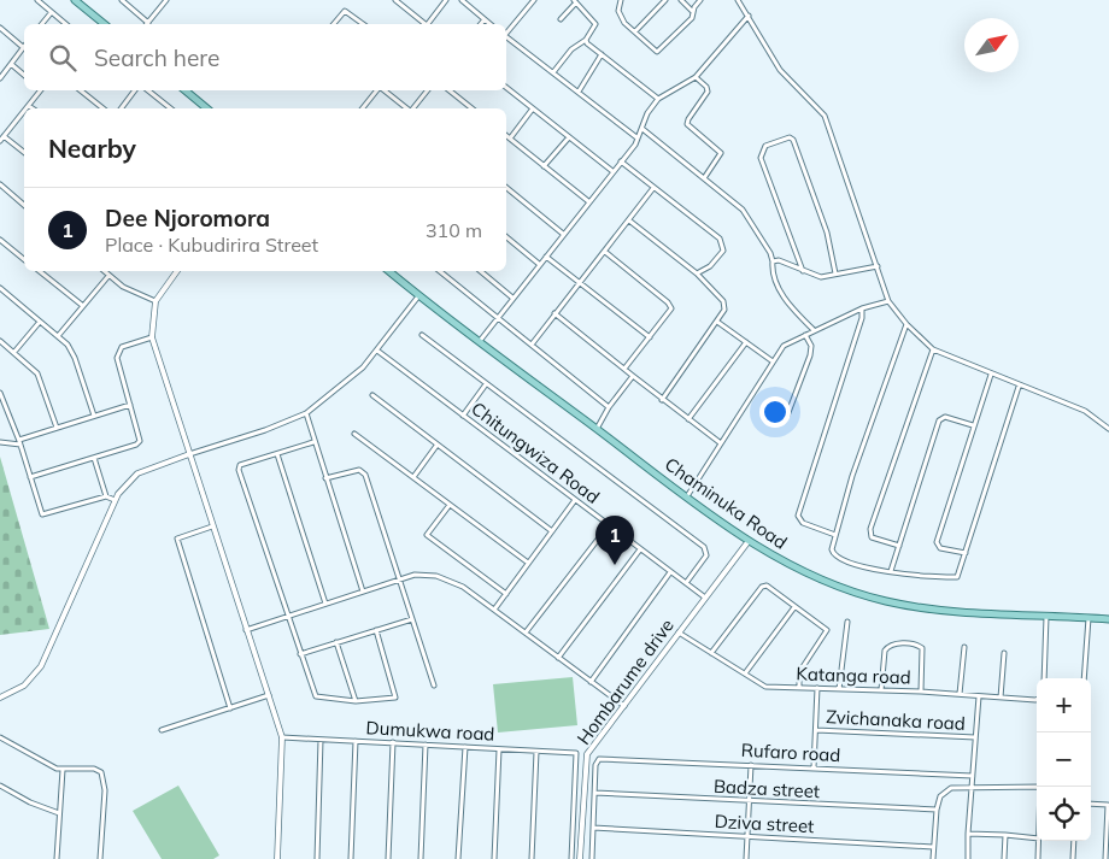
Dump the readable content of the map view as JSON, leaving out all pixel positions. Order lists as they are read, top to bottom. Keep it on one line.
{"streets":{"main road":["Chaminuka Road"],"street":["Chitungwiza Road","Katanga road","Hombarume drive","Zvichanaka road","Dumukwa road","Rufaro road","Badza street","Dziva street"]},"crossings":[["Chitungwiza Road","Hombarume drive"],["Chaminuka Road","Hombarume drive"],["Katanga road","Hombarume drive"],["Rufaro road","Badza street"]],"north":"top right","page":{"search":"Search here","heading":"Nearby","list":[{"mark":"1","name":"Dee Njoromora","note":"Place · Kubudirira Street","value":"310 m"}],"pins":"1","map_buttons":["+","−"]}}
